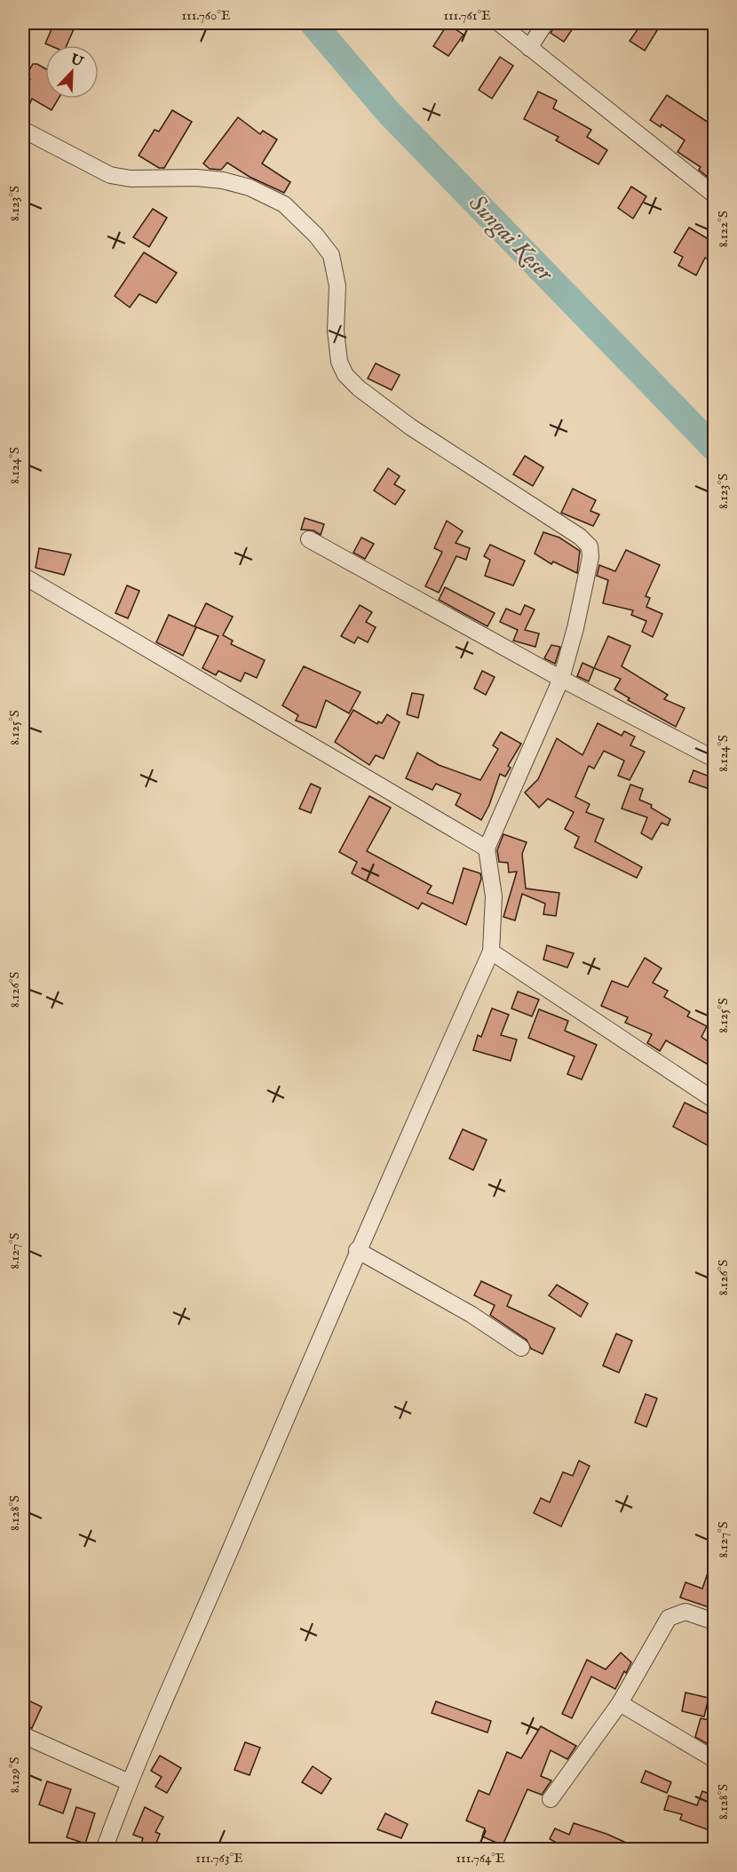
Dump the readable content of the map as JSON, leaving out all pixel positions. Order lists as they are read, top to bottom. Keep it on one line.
{"water":["Sungai Keser"],"north":"top right","coordinates":["111.760°E","111.761°E","8.123°S","8.122°S","8.124°S","8.125°S","8.126°S","8.127°S","8.128°S","8.129°S","111.763°E","111.764°E"]}
